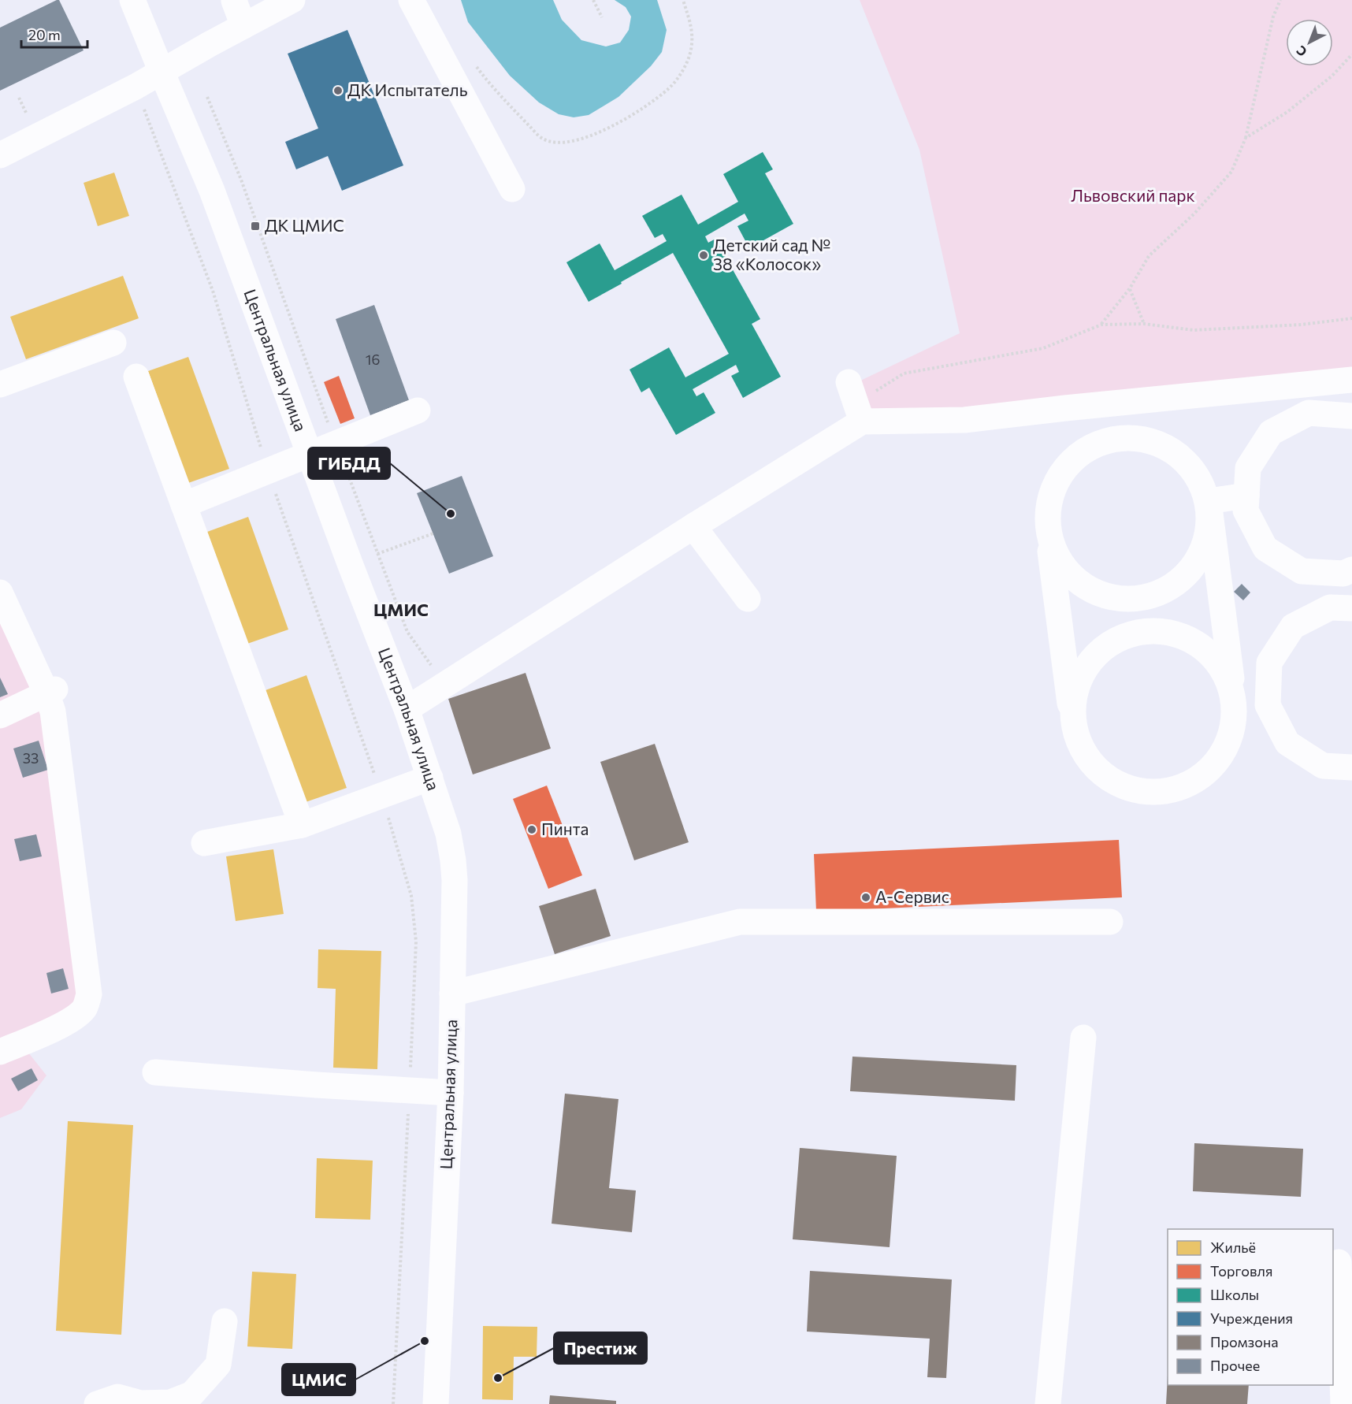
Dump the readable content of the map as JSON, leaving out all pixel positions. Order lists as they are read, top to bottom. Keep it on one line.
{"streets":{"street":["Центральная улица"]},"districts":["ЦМИС"],"parks":["Львовский парк"],"places":{"other":["ДК Испытатель","Детский сад № 38 «Колосок»","ГИБДД","Пинта","A-Сервис","ЦМИС","Престиж"],"transit":["ДК ЦМИС"]},"house_numbers":["16","33"],"legend":["Жильё","Торговля","Школы","Учреждения","Промзона","Прочее"],"scale_bar":"20 m","north":"bottom left"}
